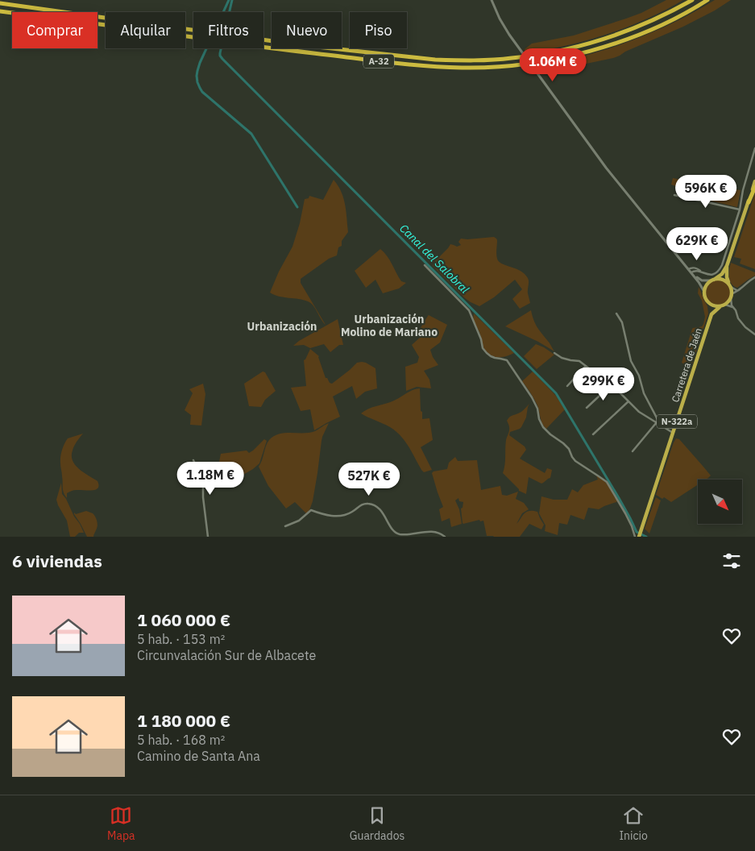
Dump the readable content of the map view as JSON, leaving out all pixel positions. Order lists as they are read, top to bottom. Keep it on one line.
{"streets":{"highway":["A-32","Carretera de Jaén","N-322a"]},"crossings":[["Carretera de Jaén","N-322a"]],"districts":["Urbanización Molino de Mariano","Urbanización"],"water":["Canal del Salobral"],"north":"bottom right","page":{"chip":["Comprar","Alquilar","Filtros","Nuevo","Piso"],"price":["1.06M €","596K €","629K €","299K €","1.18M €","527K €"],"heading":"6 viviendas","list":[{"name":"1 060 000 €","note":"5 hab. · 153 m² · Circunvalación Sur de Albacete"},{"name":"1 180 000 €","note":"5 hab. · 168 m² · Camino de Santa Ana"}],"tabs":["Mapa","Guardados","Inicio"]}}
